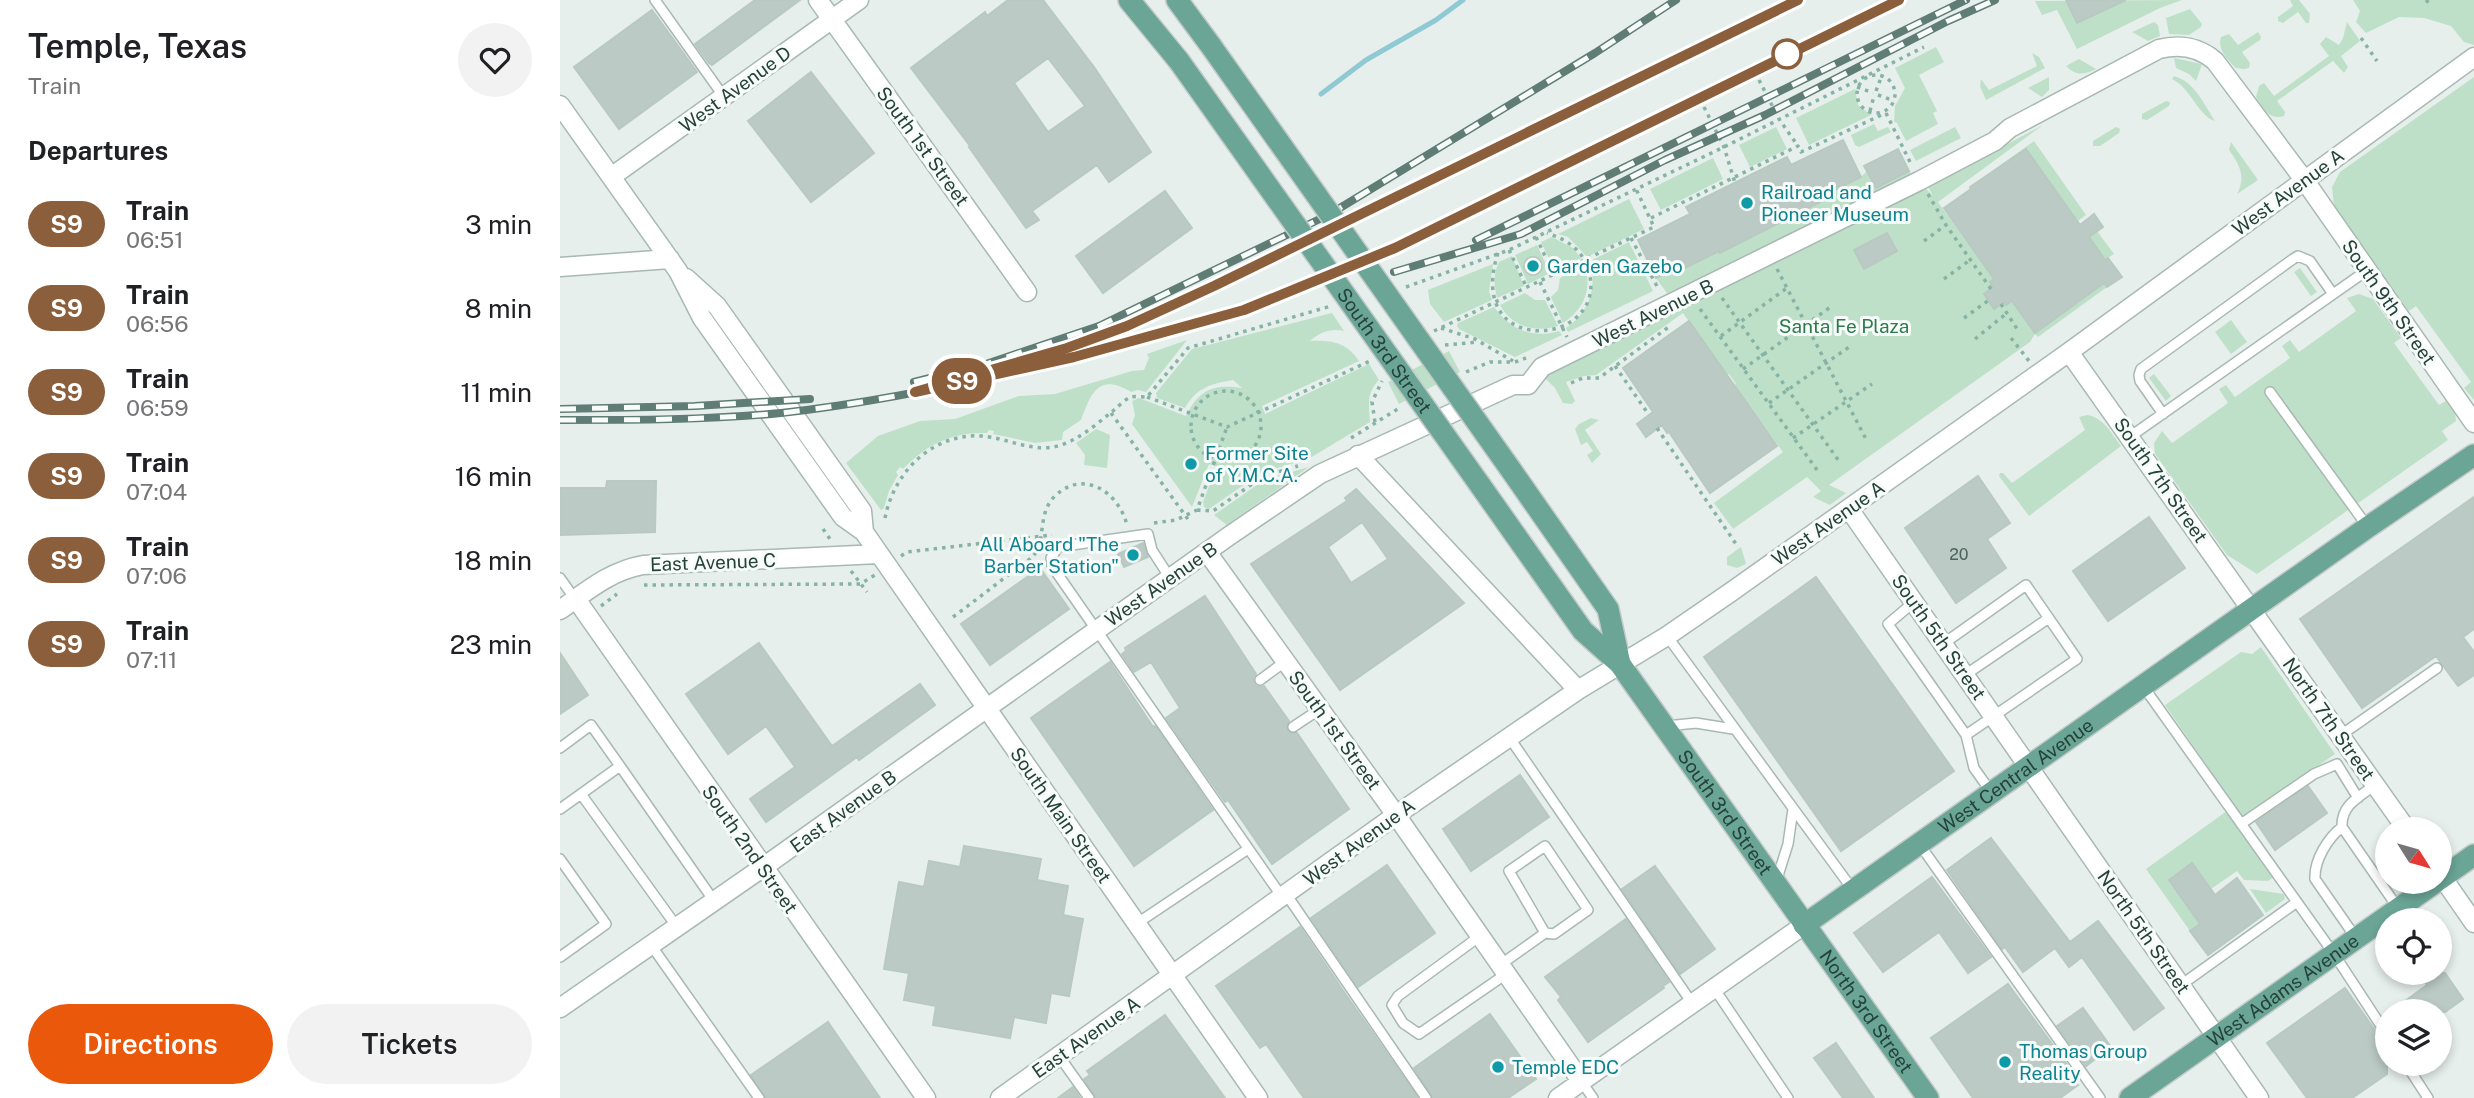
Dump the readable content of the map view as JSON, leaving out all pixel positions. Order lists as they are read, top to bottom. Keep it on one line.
{"streets":{"main road":["South 3rd Street","West Central Avenue","West Adams Avenue","North 3rd Street"],"street":["West Avenue D","South 1st Street","West Avenue A","South 9th Street","West Avenue B","South 7th Street","East Avenue C","South 5th Street","North 7th Street","East Avenue B","South Main Street","South 2nd Street","North 5th Street","East Avenue A"]},"crossings":[["West Avenue D","South 1st Street"],["West Avenue D","South Main Street"],["South 1st Street","West Avenue A"],["South 1st Street","West Avenue B"],["South 1st Street","West Central Avenue"],["West Avenue A","South 9th Street"],["West Avenue A","West Avenue B"],["West Avenue A","South 3rd Street"],["West Avenue A","South 7th Street"],["West Avenue A","South 5th Street"],["West Avenue A","South Main Street"],["West Avenue A","East Avenue A"],["South 9th Street","West Avenue B"],["West Avenue B","East Avenue B"],["West Avenue B","South Main Street"],["South 3rd Street","West Central Avenue"],["South 3rd Street","North 3rd Street"],["South 7th Street","North 7th Street"],["South 7th Street","West Central Avenue"],["East Avenue C","South Main Street"],["East Avenue C","South 2nd Street"],["South 5th Street","West Central Avenue"],["South 5th Street","North 5th Street"],["North 7th Street","West Central Avenue"],["West Central Avenue","North 5th Street"],["West Central Avenue","North 3rd Street"],["East Avenue B","South Main Street"],["East Avenue B","South 2nd Street"],["South Main Street","East Avenue A"],["North 5th Street","West Adams Avenue"]],"parks":["Santa Fe Plaza"],"places":["Railroad and Pioneer Museum","Garden Gazebo","Former Site of Y.M.C.A.","All Aboard \"The Barber Station\"","Thomas Group Reality","Temple EDC"],"house_numbers":["20"],"north":"bottom right","page":{"heading":[["Temple, Texas","Train"],"Departures"],"on_map":"S9","list":[{"mark":"S9","name":"Train","note":"06:51","value":"3 min"},{"mark":"S9","name":"Train","note":"06:56","value":"8 min"},{"mark":"S9","name":"Train","note":"06:59","value":"11 min"},{"mark":"S9","name":"Train","note":"07:04","value":"16 min"},{"mark":"S9","name":"Train","note":"07:06","value":"18 min"},{"mark":"S9","name":"Train","note":"07:11","value":"23 min"}],"buttons":["Directions","Tickets"]}}
